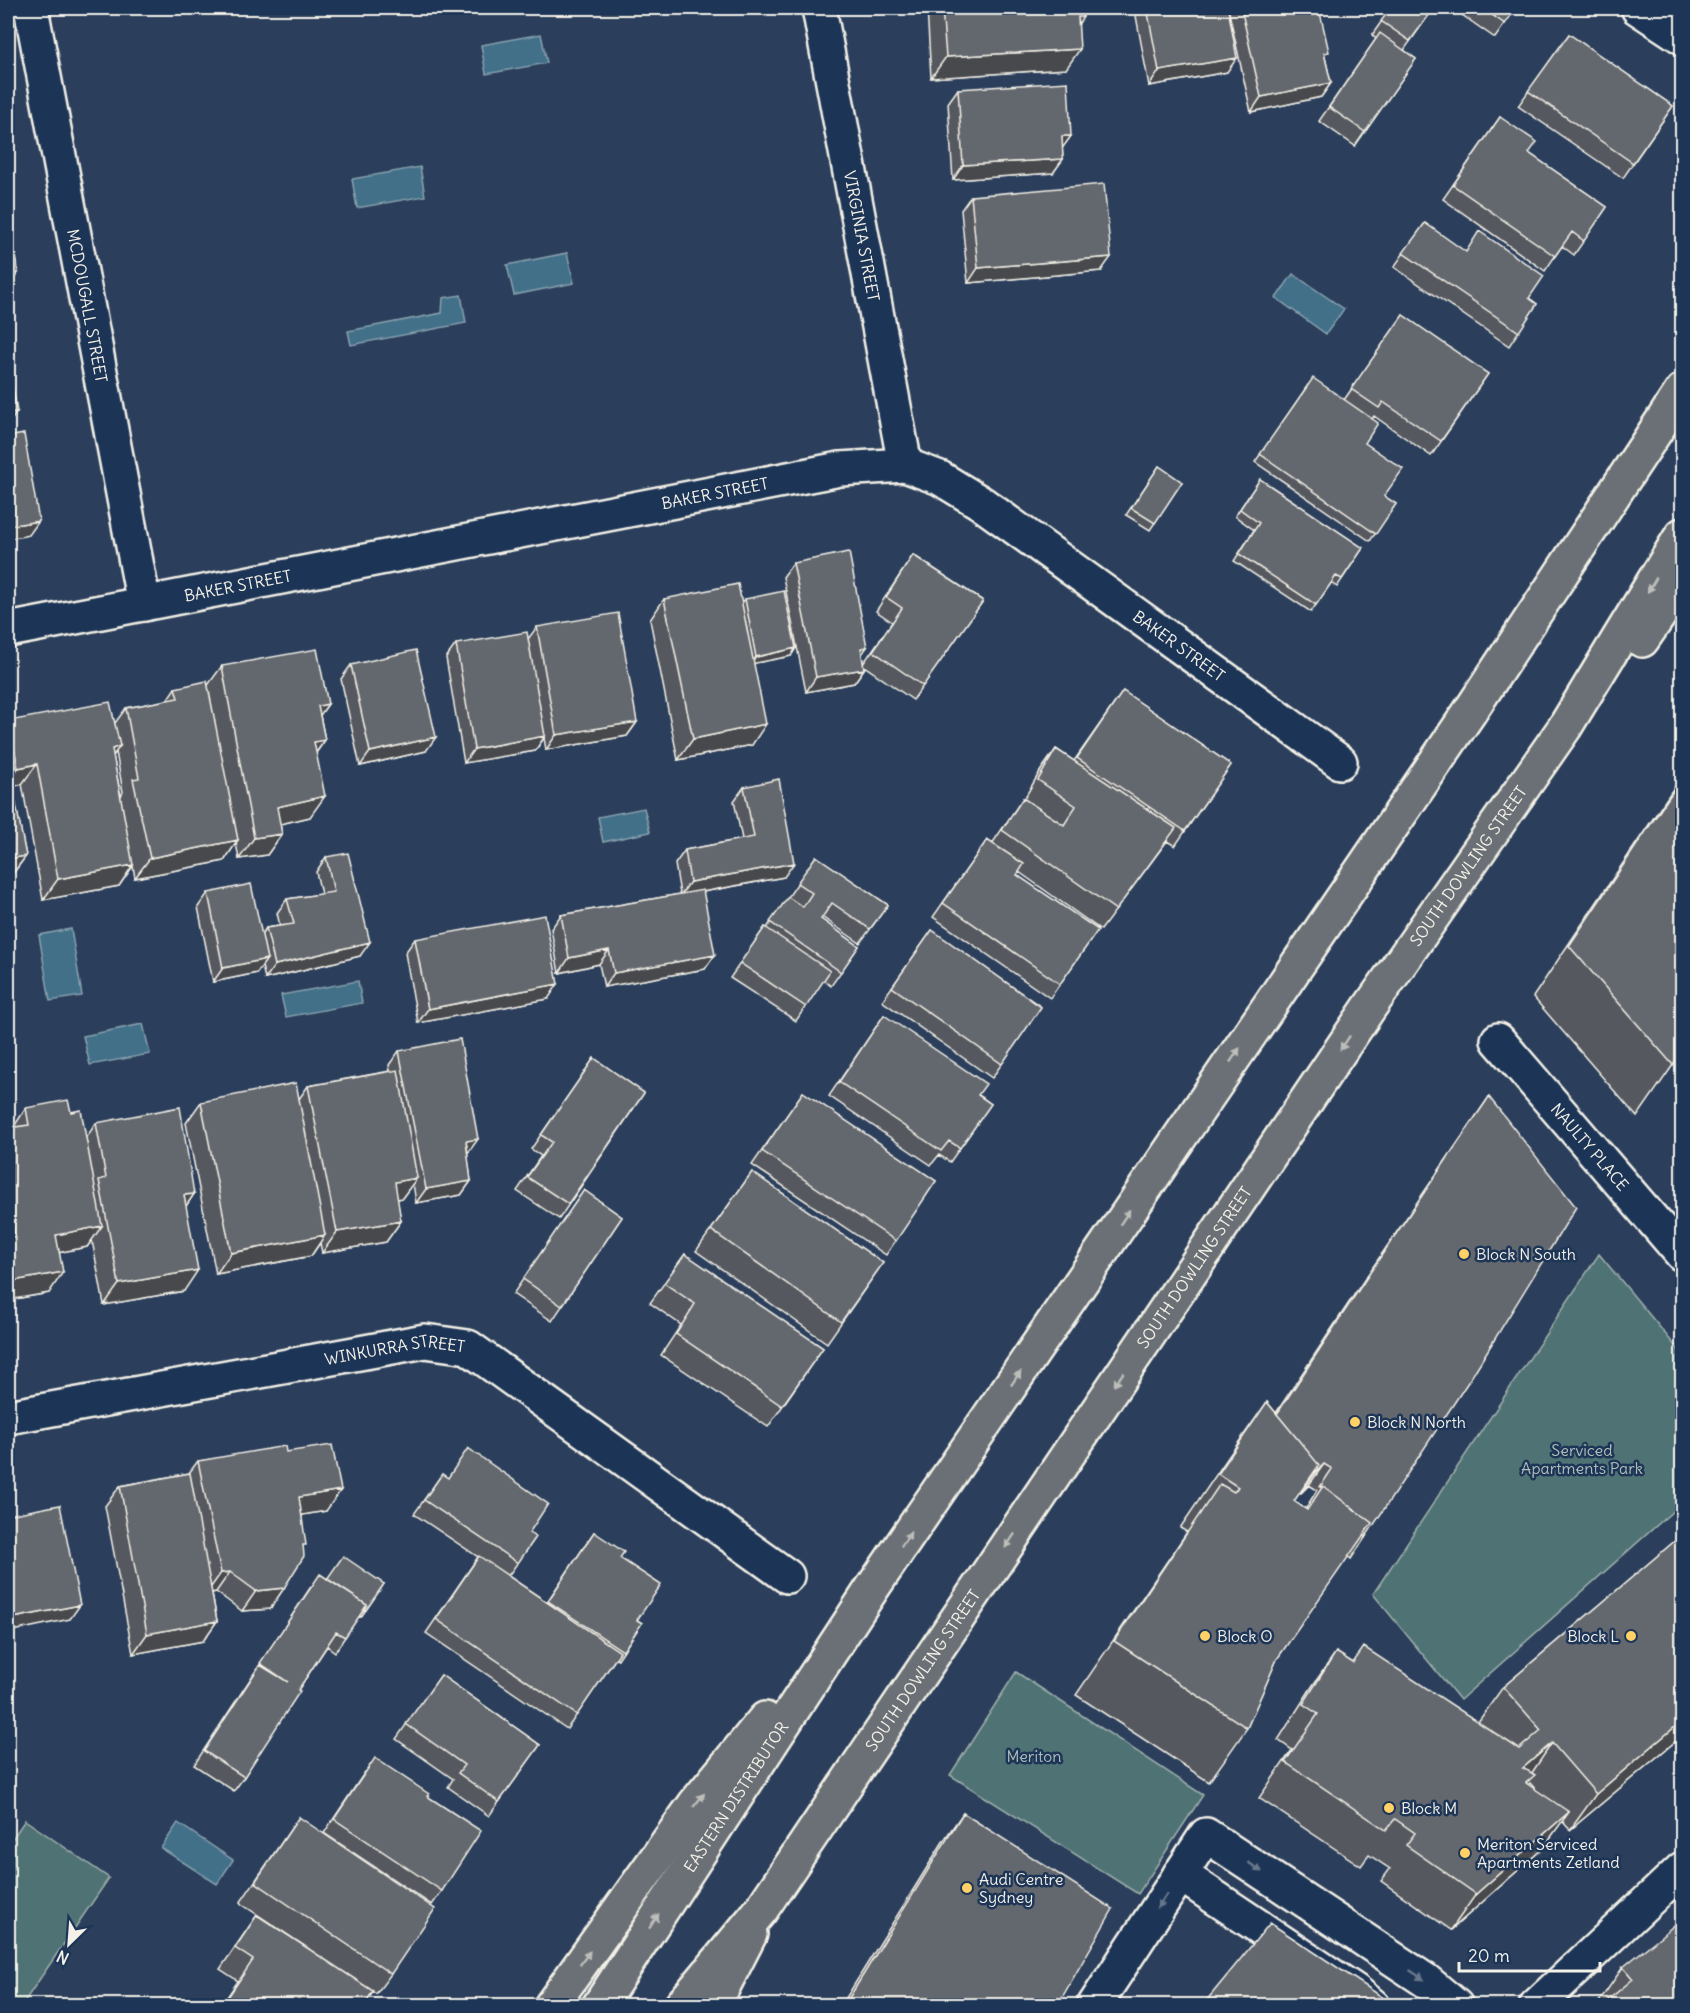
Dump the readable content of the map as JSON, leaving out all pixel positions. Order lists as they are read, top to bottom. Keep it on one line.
{"streets":{"main road":["SOUTH DOWLING STREET","EASTERN DISTRIBUTOR"],"street":["VIRGINIA STREET","MCDOUGALL STREET","BAKER STREET","NAULTY PLACE","WINKURRA STREET"]},"crossings":[["VIRGINIA STREET","BAKER STREET"],["MCDOUGALL STREET","BAKER STREET"]],"parks":["Serviced Apartments Park","Meriton"],"places":["Block N South","Block N North","Block O","Block L","Block M","Meriton Serviced Apartments Zetland","Audi Centre Sydney"],"scale_bar":"20 m","north":"bottom left"}
